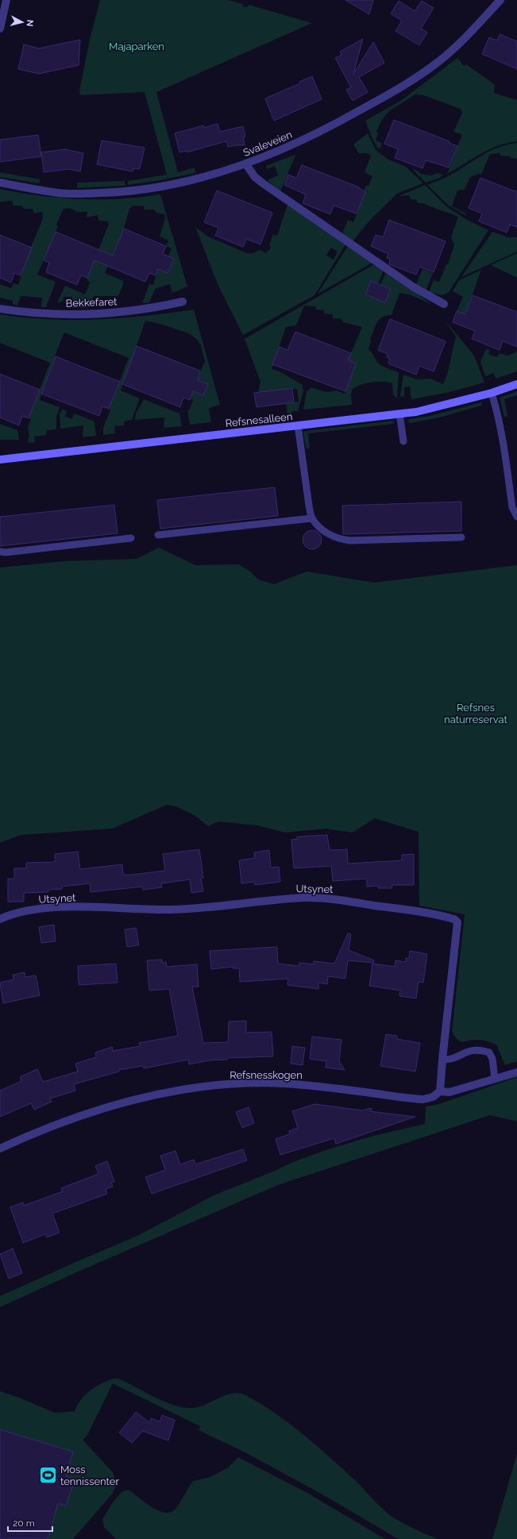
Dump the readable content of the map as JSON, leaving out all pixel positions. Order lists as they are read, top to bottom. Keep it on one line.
{"streets":{"street":["Svaleveien","Bekkefaret","Refsnesalleen","Utsynet","Refsnesskogen"]},"crossings":[["Utsynet","Refsnesskogen"]],"parks":["Majaparken","Refsnes naturreservat"],"places":{"sports":["Moss tennissenter"]},"scale_bar":"20 m","north":"right"}
